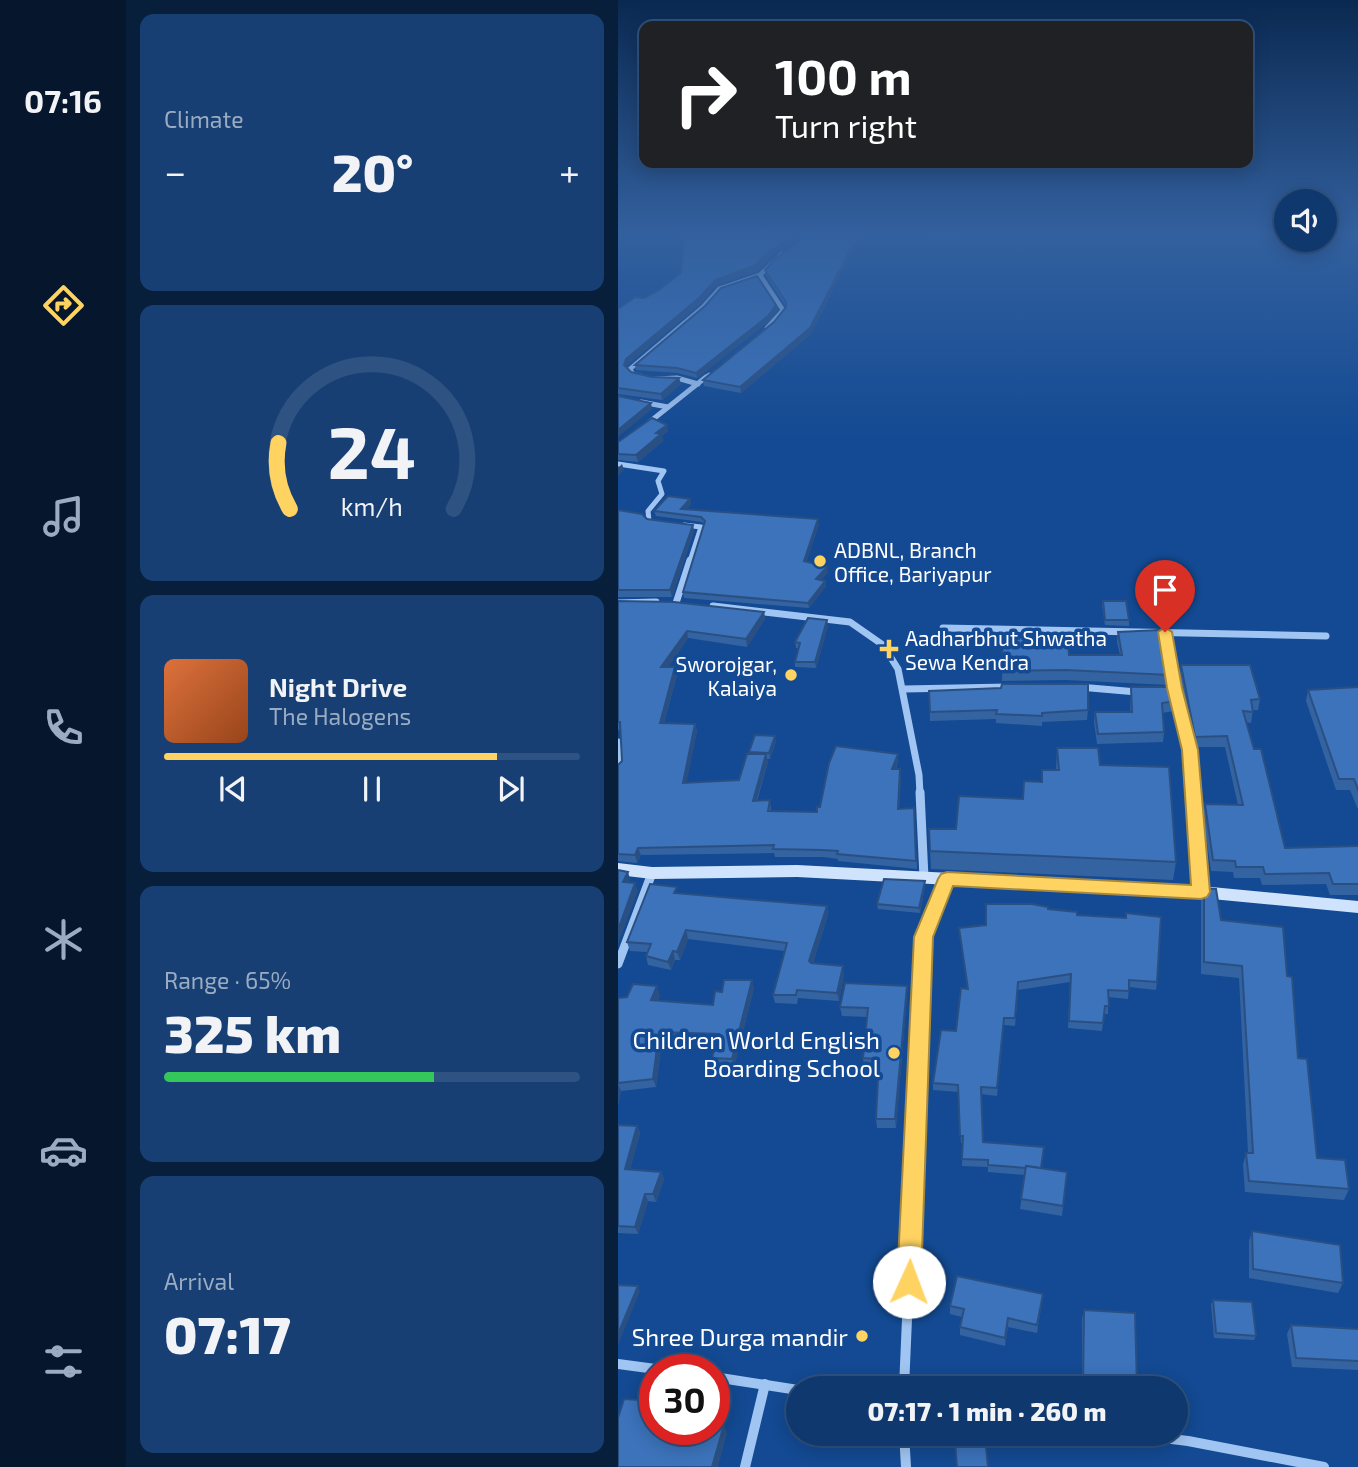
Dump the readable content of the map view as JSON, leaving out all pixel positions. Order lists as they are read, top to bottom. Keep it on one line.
{"places":{"other":["ADBNL, Branch Office, Bariyapur","Sworojgar, Kalaiya","Children World English Boarding School","Shree Durga mandir"],"health":["Aadharbhut Shwatha Sewa Kendra"]},"page":{"tabs":"07:16","tile":["Climate",["Range · 65%","325 km"],["Arrival","07:17"]],"turn":["100 m","Turn right"],"heat":["−","20°","+"],"song":["Night Drive","The Halogens"],"limit":"30","trip":"07:17 · 1 min · 260 m","gauge":["24","km/h"]}}
